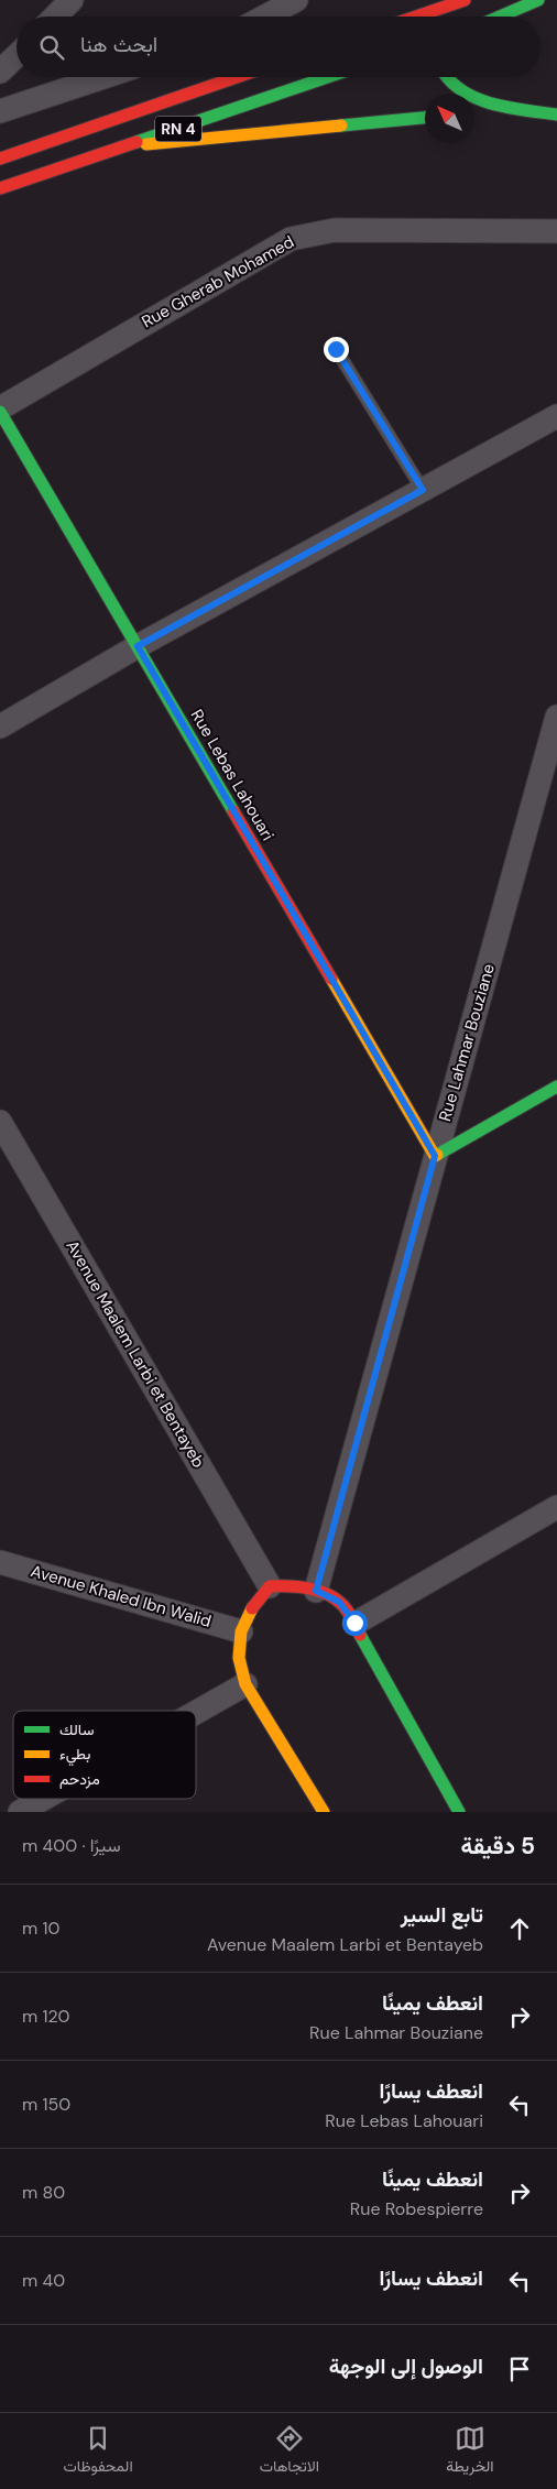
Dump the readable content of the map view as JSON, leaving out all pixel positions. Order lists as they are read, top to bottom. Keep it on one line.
{"streets":{"main road":["RN 4","Rue Lebas Lahouari"],"street":["Rue Gherab Mohamed","Rue Lahmar Bouziane","Avenue Maalem Larbi et Bentayeb","Avenue Khaled Ibn Walid"]},"crossings":[["Rue Gherab Mohamed","Rue Lebas Lahouari"],["Rue Lebas Lahouari","Rue Lahmar Bouziane"]],"legend":["سالك","بطيء","مزدحم"],"north":"top left","page":{"search":"ابحث هنا","heading":["5 دقيقة","سيرًا · 400 m"],"list":[["تابع السير","Avenue Maalem Larbi et Bentayeb","10 m"],["انعطف يمينًا","Rue Lahmar Bouziane","120 m"],["انعطف يسارًا","Rue Lebas Lahouari","150 m"],["انعطف يمينًا","Rue Robespierre","80 m"],["انعطف يسارًا","40 m"],"الوصول إلى الوجهة"],"nav":["الخريطة","الاتجاهات","المحفوظات"]}}
